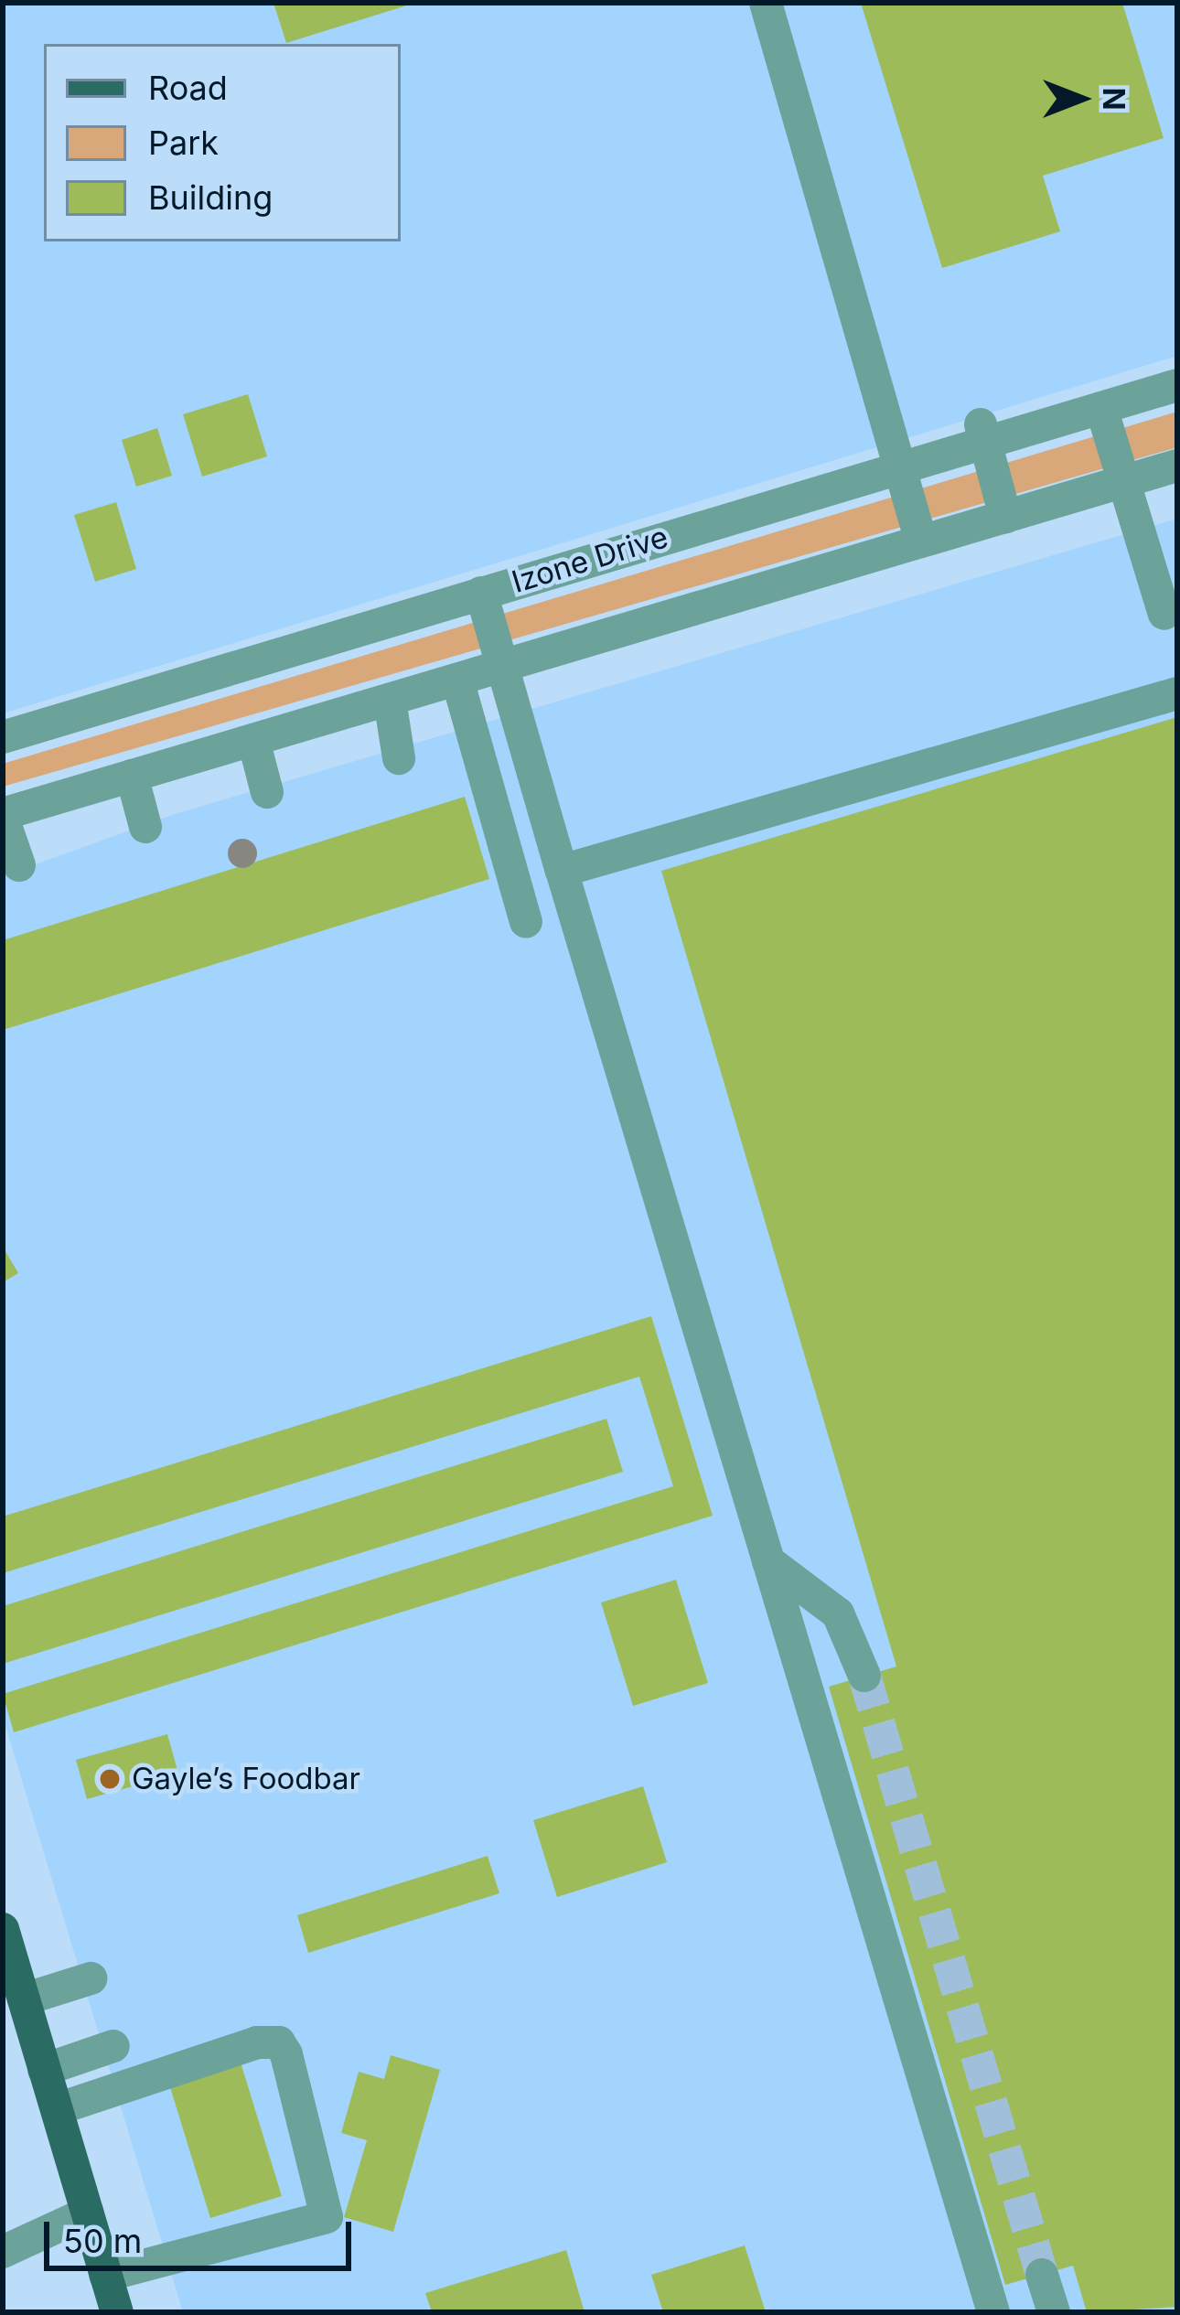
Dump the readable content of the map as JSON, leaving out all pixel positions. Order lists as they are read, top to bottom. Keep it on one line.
{"streets":{"street":["Izone Drive"]},"places":["Gayle’s Foodbar"],"legend":["Road","Park","Building"],"scale_bar":"50 m","north":"right"}
